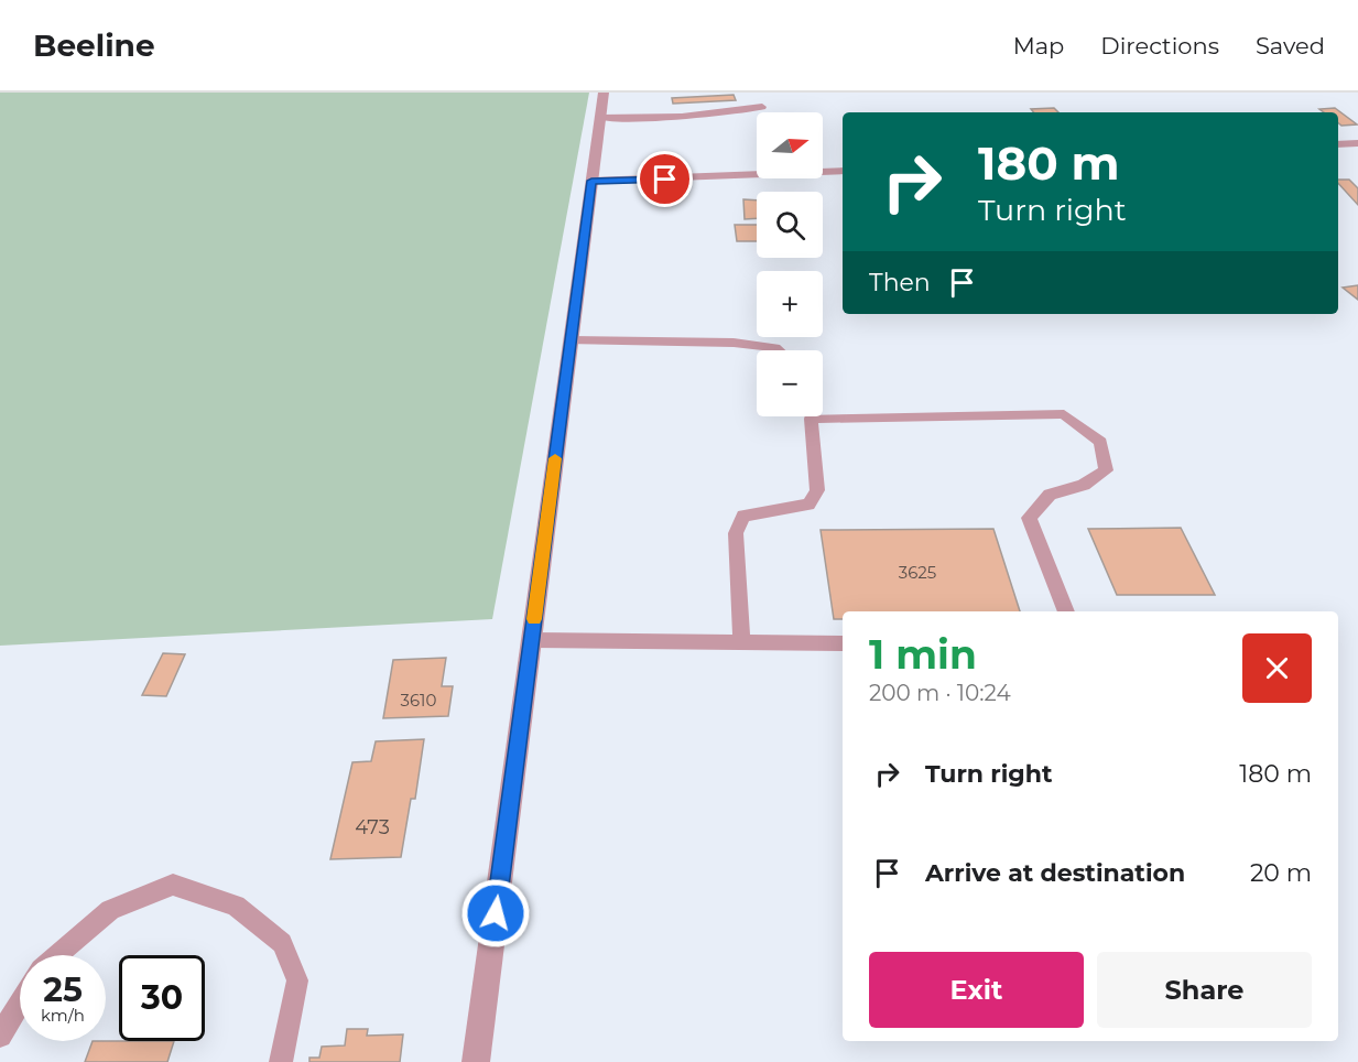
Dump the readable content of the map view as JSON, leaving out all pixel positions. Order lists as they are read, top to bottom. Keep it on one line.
{"house_numbers":["3625","3610","473"],"north":"right","page":{"header":"Beeline","nav":["Map","Directions","Saved"],"map_buttons":["+","−"],"turn":["180 m","Turn right"],"then":"Then","heading":["1 min","200 m · 10:24"],"list":[{"name":"Turn right","value":"180 m"},{"name":"Arrive at destination","value":"20 m"}],"buttons":["Exit","Share"],"speed":"25 km/h","limit":"30"}}
